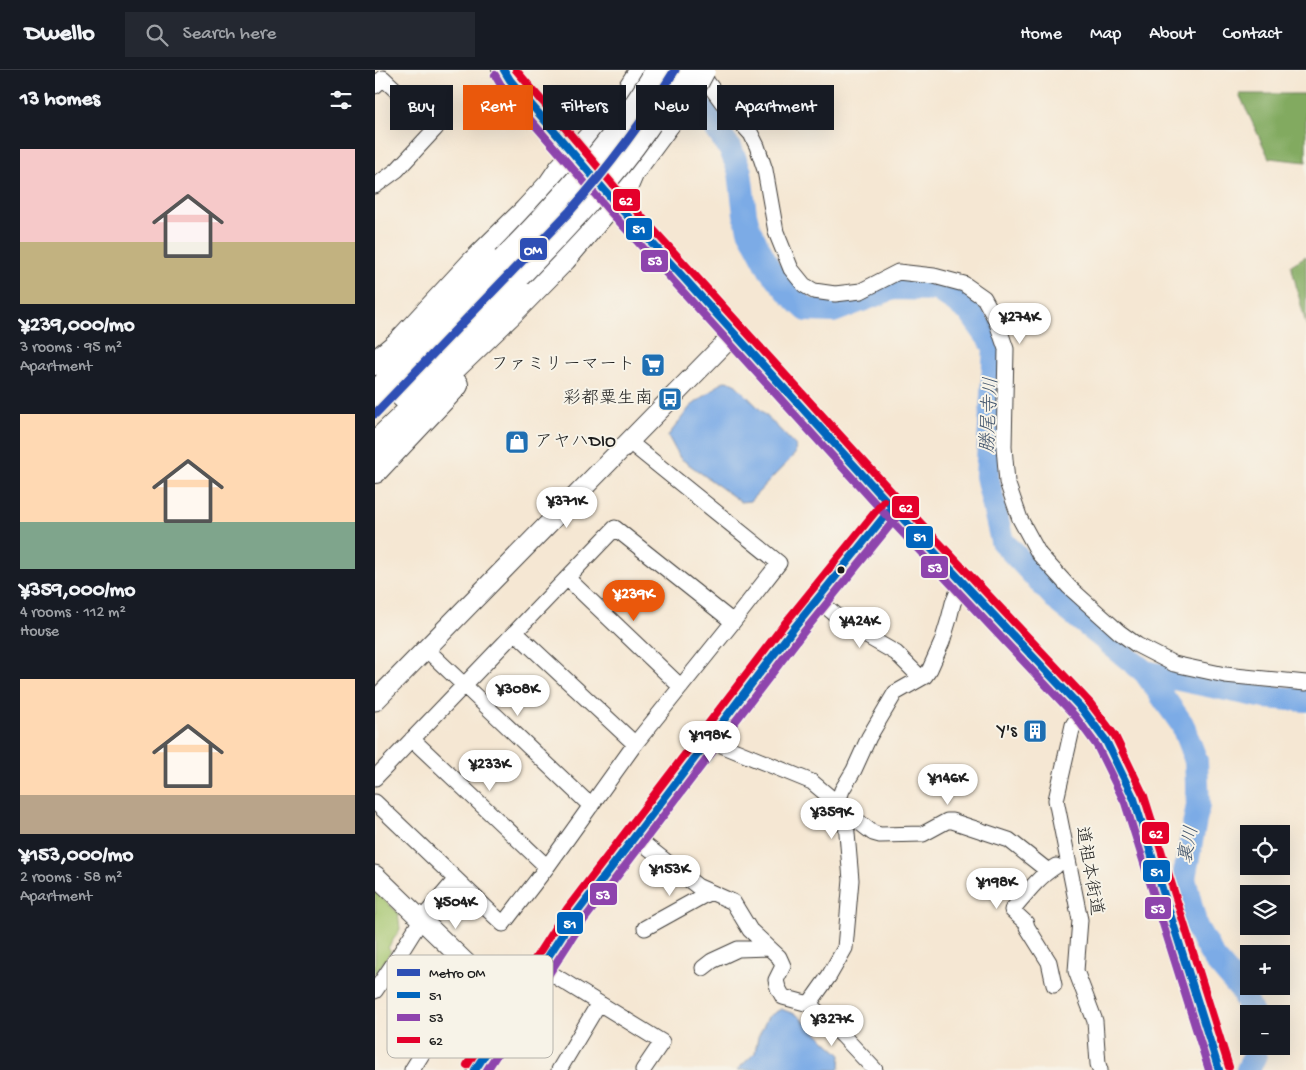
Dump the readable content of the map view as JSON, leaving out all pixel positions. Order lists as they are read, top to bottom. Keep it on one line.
{"streets":{"street":["道祖本街道"]},"water":["勝尾寺川","裏川"],"places":{"supermarket":["ファミリーマート"],"bus stop":["彩都粟生南"],"shop":["アヤハDIO"],"building":["Y's"]},"lines":["metro line OM","transit line 51","transit line 62","transit line 53"],"legend":["Metro OM","51","53","62"],"page":{"header":"Dwello","search":"Search here","nav":["Home","Map","About","Contact"],"heading":"13 homes","chip":["Buy","Rent","Filters","New","Apartment"],"list":[{"name":"¥239,000/mo","note":"3 rooms · 95 m² · Apartment"},{"name":"¥359,000/mo","note":"4 rooms · 112 m² · House"},{"name":"¥153,000/mo","note":"2 rooms · 58 m² · Apartment"}],"price":["¥274K","¥371K","¥239K","¥424K","¥308K","¥198K","¥233K","¥146K","¥359K","¥153K","¥198K","¥504K","¥327K"],"map_buttons":["+","−"]}}
